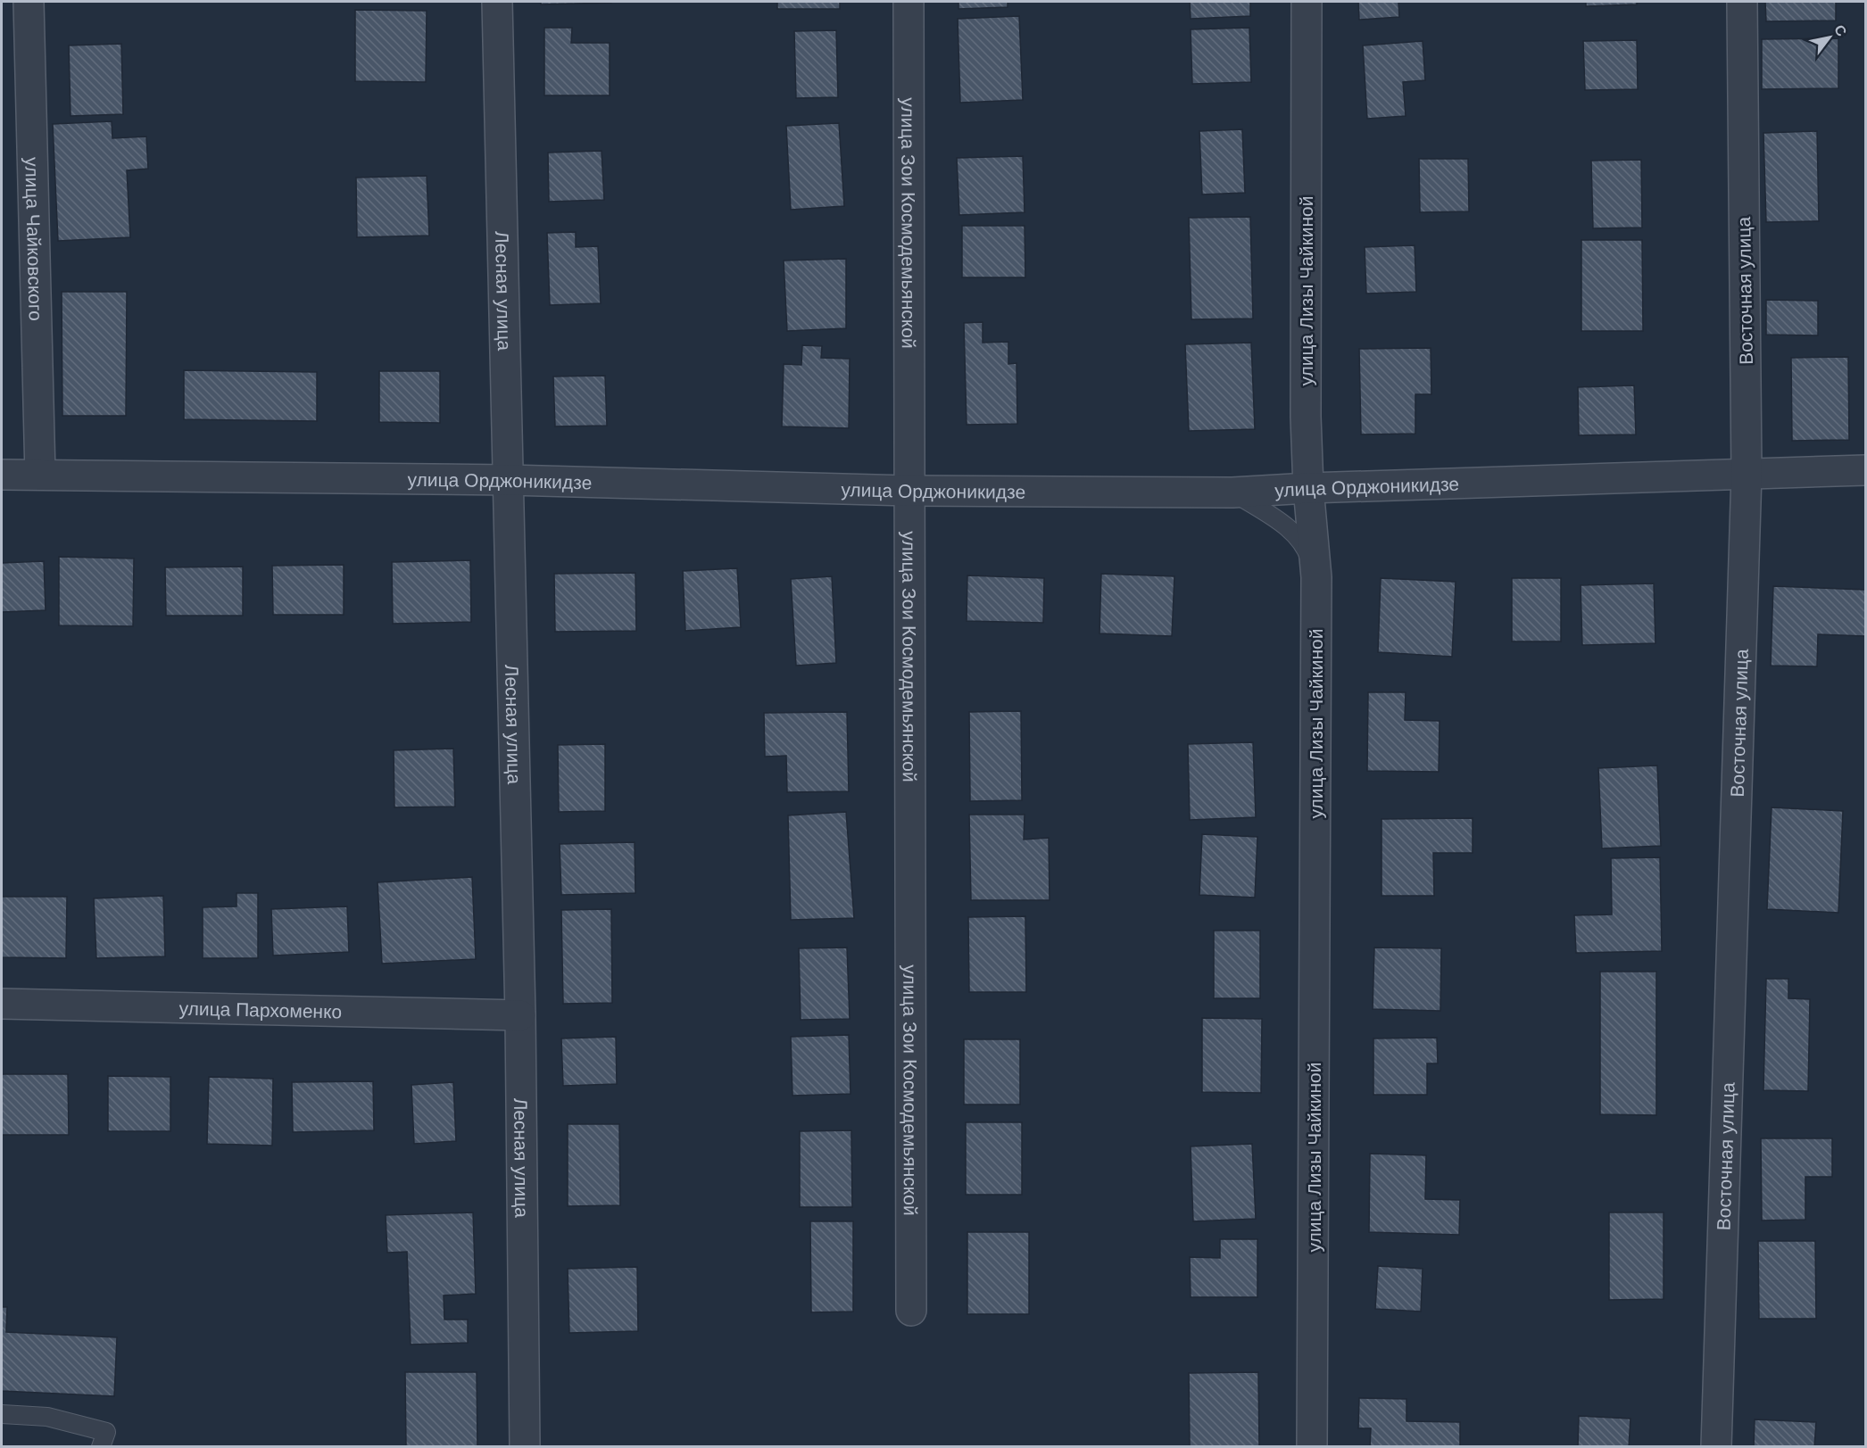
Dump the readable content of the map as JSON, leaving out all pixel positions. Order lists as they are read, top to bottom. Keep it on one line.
{"streets":{"street":["улица Зои Космодемьянской","улица Чайковского","Лесная улица","улица Лизы Чайкиной","Восточная улица","улица Орджоникидзе","улица Пархоменко"]},"crossings":[["улица Зои Космодемьянской","улица Орджоникидзе"],["улица Чайковского","улица Орджоникидзе"],["Лесная улица","улица Орджоникидзе"],["Лесная улица","улица Пархоменко"],["улица Лизы Чайкиной","улица Орджоникидзе"],["Восточная улица","улица Орджоникидзе"]],"north":"top right"}
